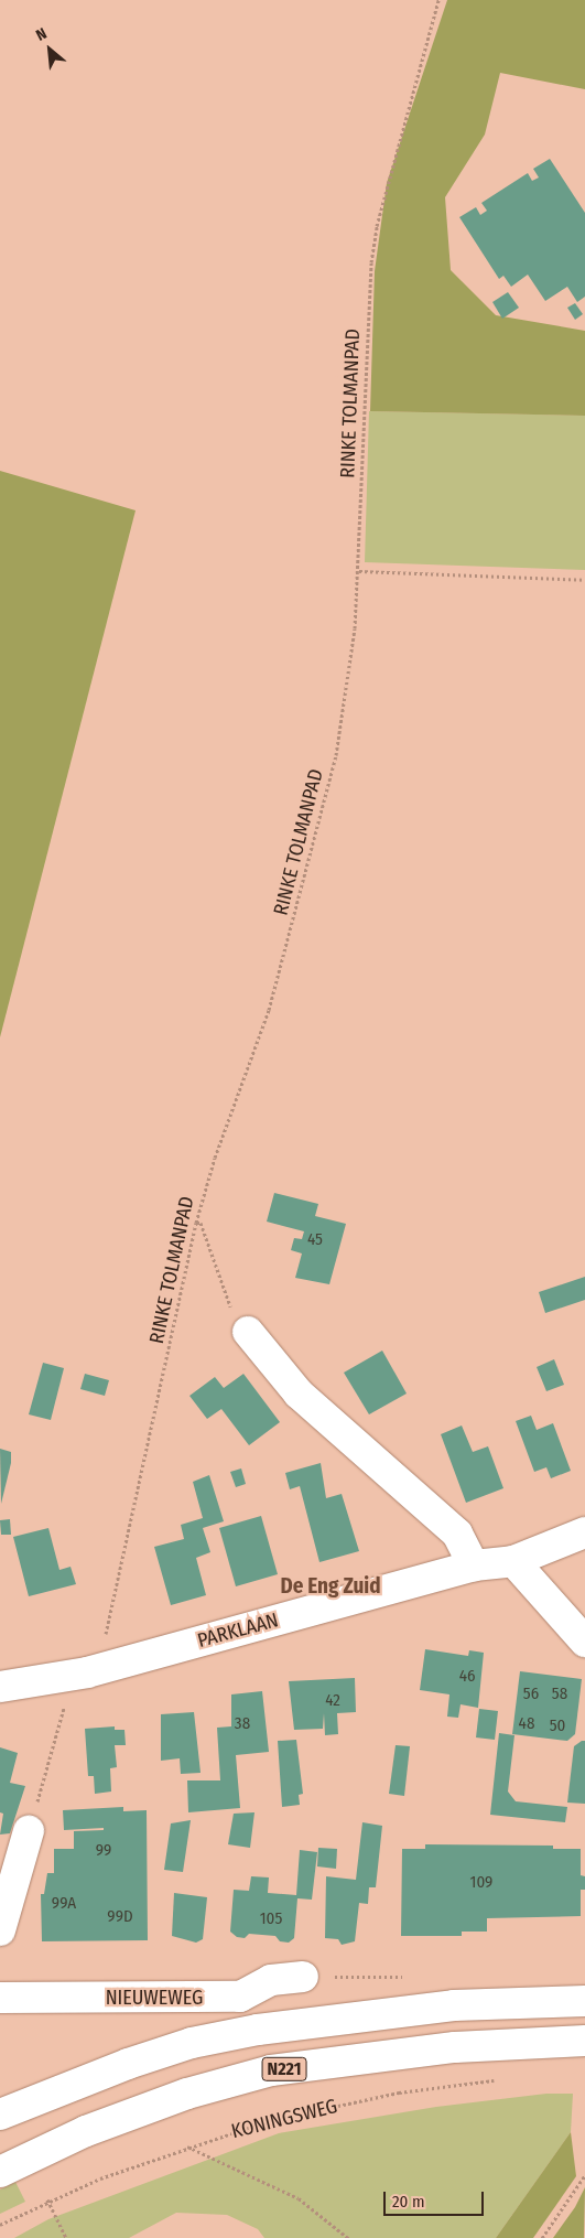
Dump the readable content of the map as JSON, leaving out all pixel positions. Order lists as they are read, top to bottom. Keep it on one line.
{"streets":{"street":["PARKLAAN","NIEUWEWEG","N221"],"path":["RINKE TOLMANPAD","KONINGSWEG"]},"crossings":[["RINKE TOLMANPAD","PARKLAAN"]],"districts":["De Eng Zuid"],"house_numbers":["45","46","56","58","42","38","48","50","99","109","99A","99D","105"],"scale_bar":"20 m","north":"top left"}
